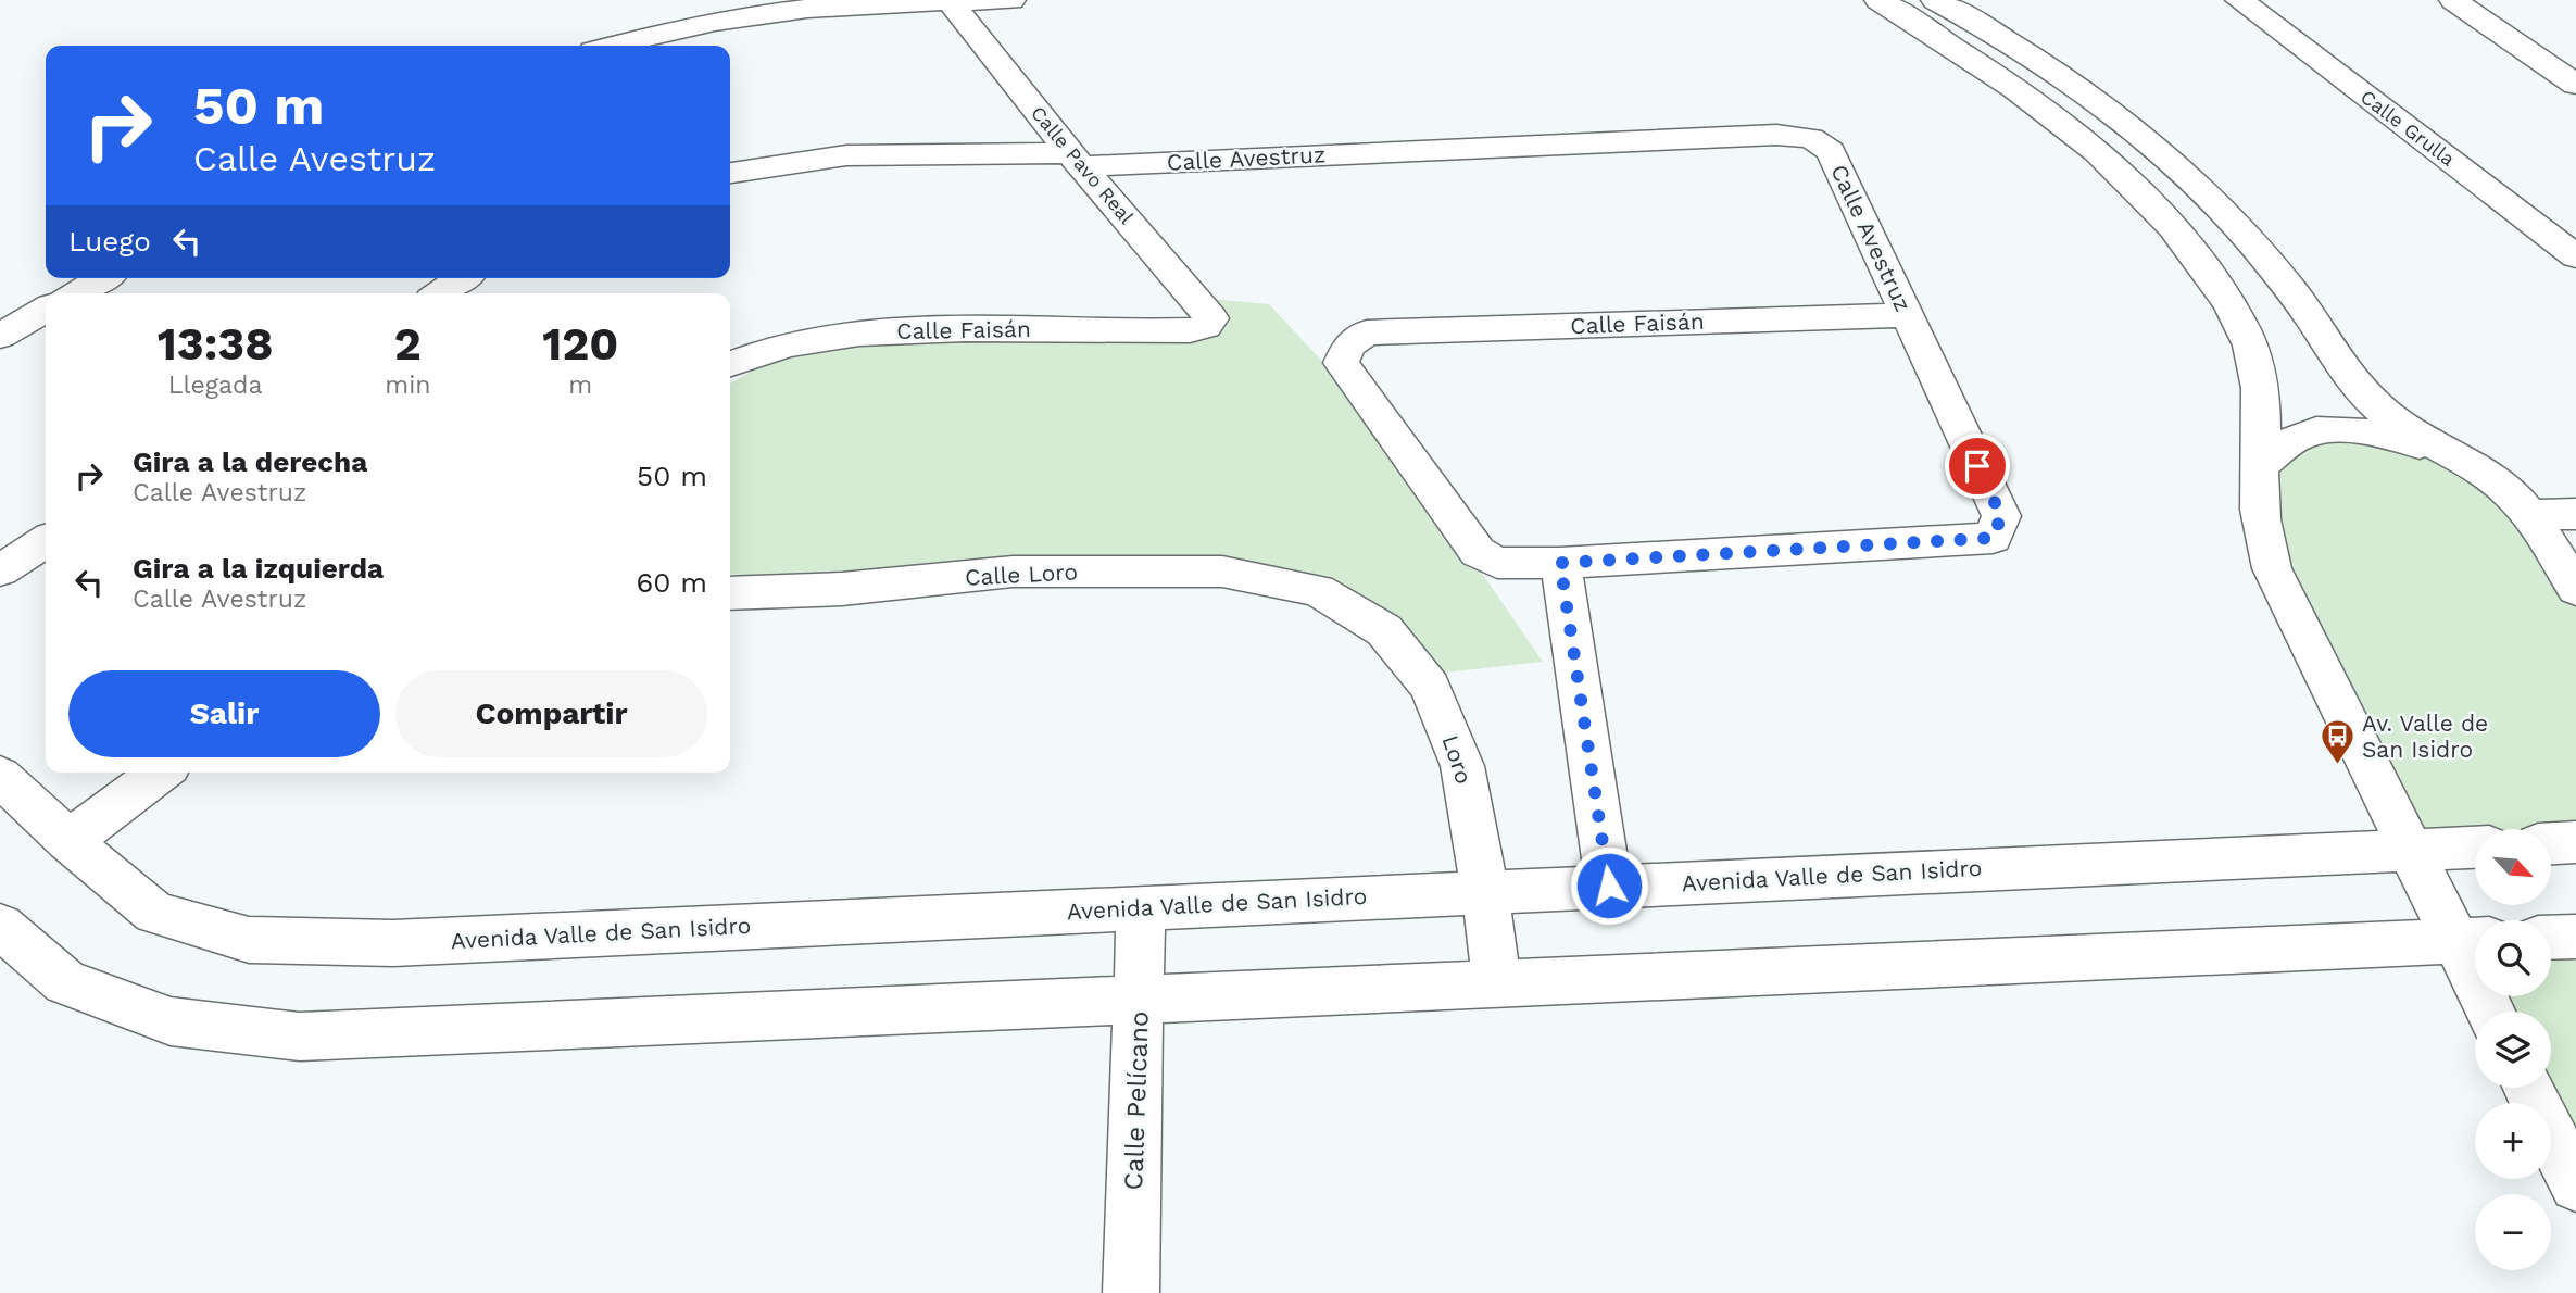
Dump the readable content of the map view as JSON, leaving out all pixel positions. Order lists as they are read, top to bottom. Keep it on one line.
{"streets":{"street":["Calle Grulla","Calle Avestruz","Calle Pavo Real","Calle Faisán","Calle Loro","Loro","Avenida Valle de San Isidro","Calle Pelícano"]},"crossings":[["Calle Avestruz","Calle Pavo Real"],["Calle Avestruz","Calle Faisán"],["Calle Pavo Real","Calle Faisán"],["Calle Loro","Loro"],["Loro","Avenida Valle de San Isidro"],["Avenida Valle de San Isidro","Calle Pelícano"]],"places":{"bus stop":["Av. Valle de San Isidro"]},"north":"bottom right","page":{"turn":["50 m","Calle Avestruz"],"then":"Luego","eta":["13:38","Llegada","2","min","120","m"],"list":[{"name":"Gira a la derecha","note":"Calle Avestruz","value":"50 m"},{"name":"Gira a la izquierda","note":"Calle Avestruz","value":"60 m"}],"buttons":["Salir","Compartir"],"map_buttons":["+","−"]}}
